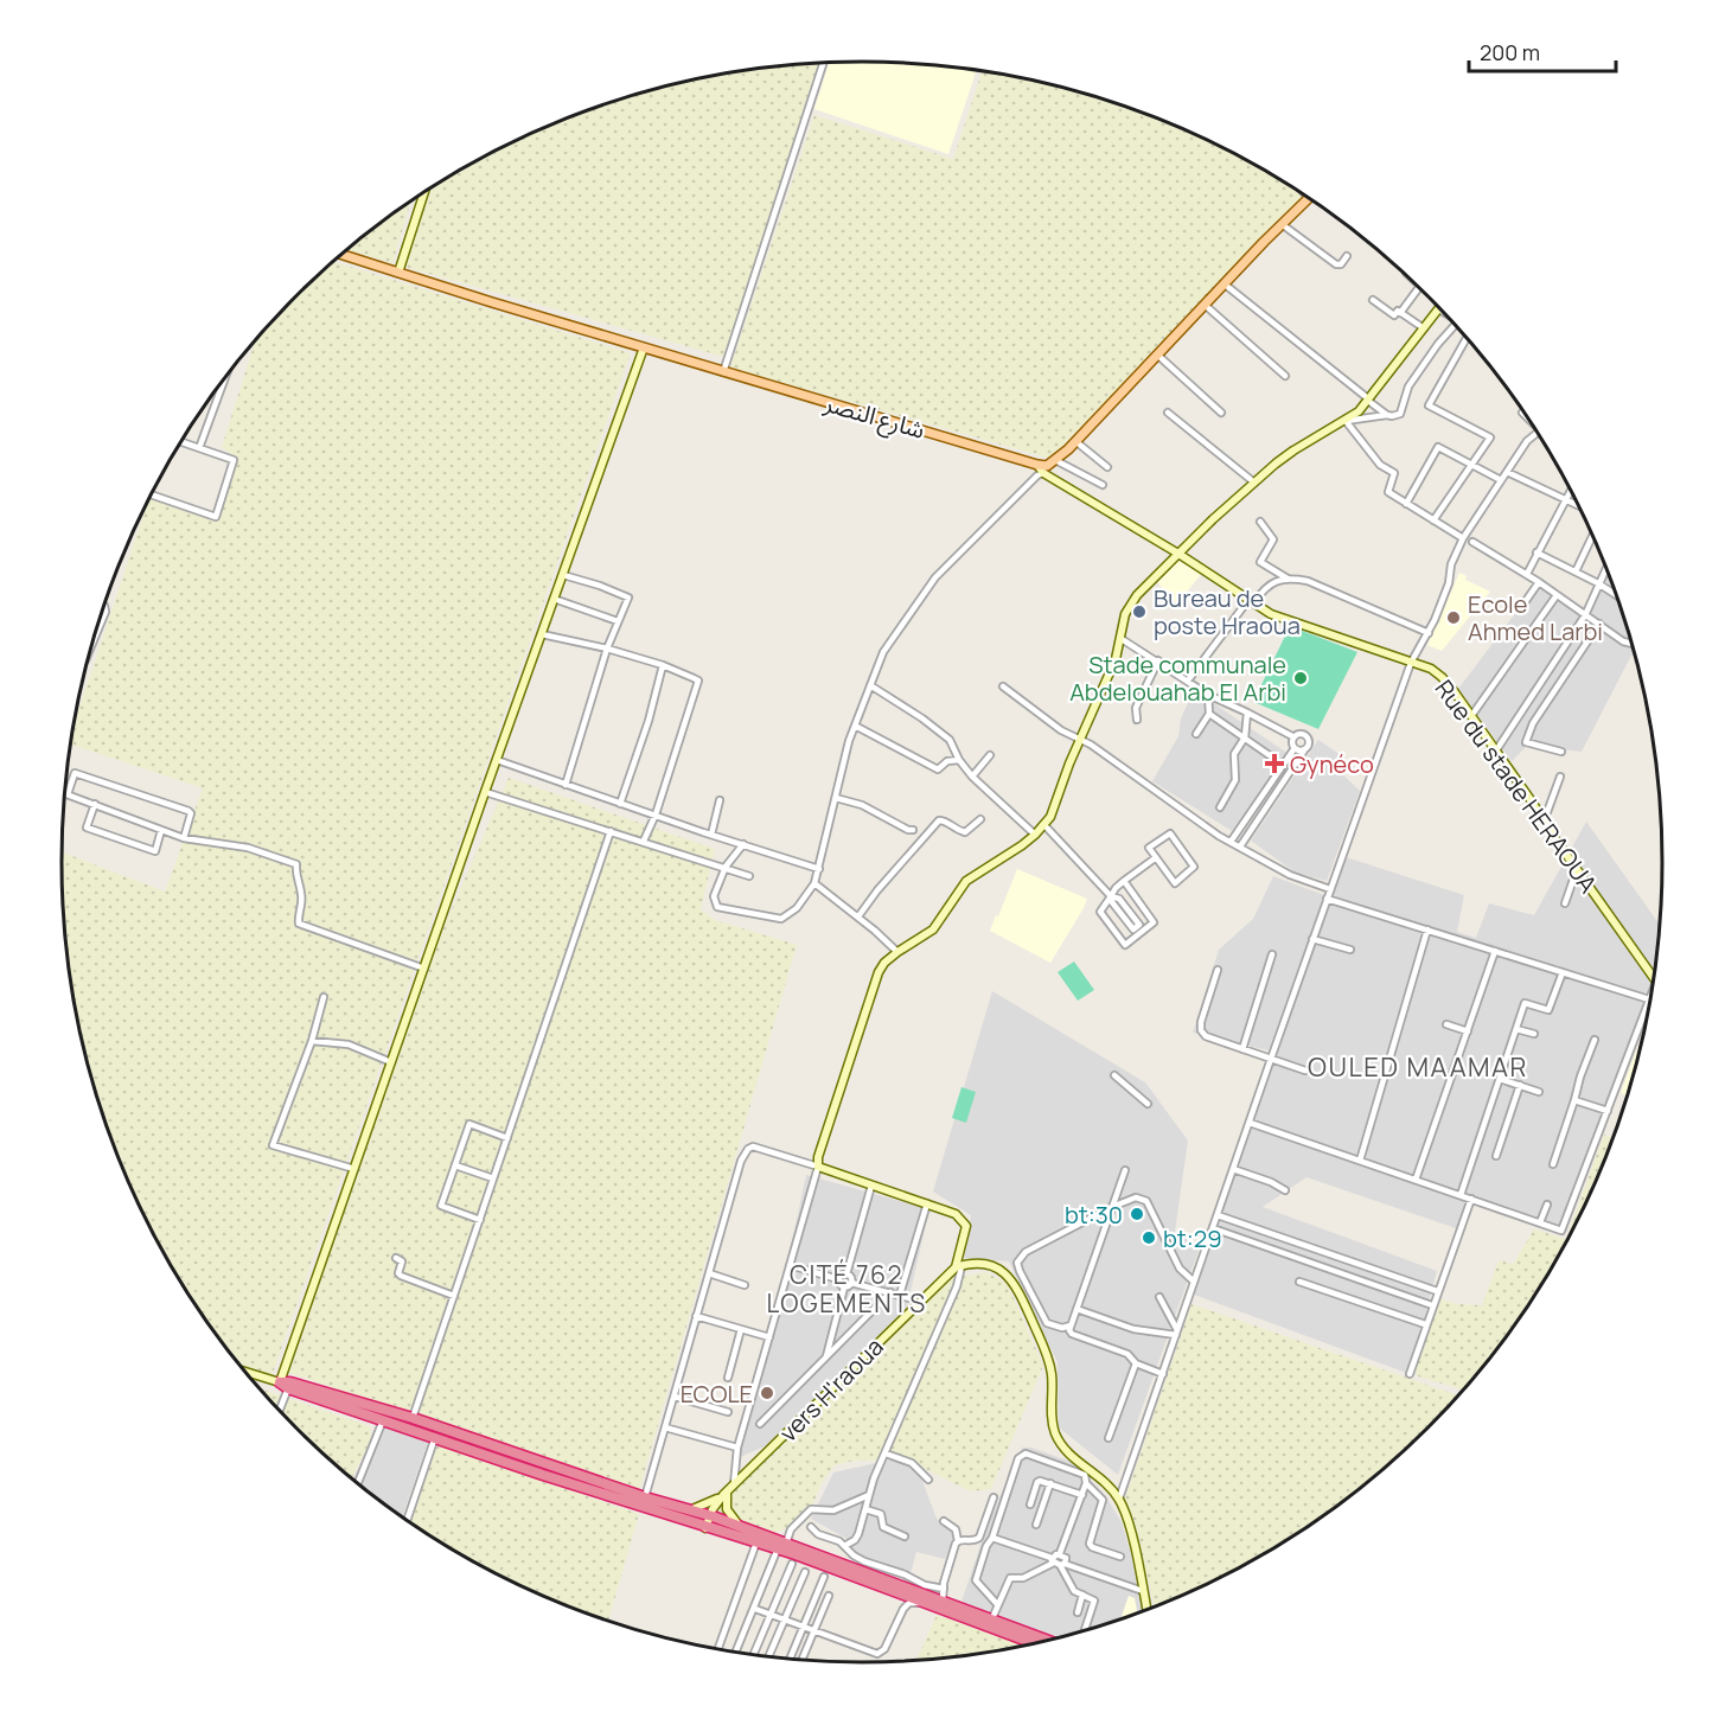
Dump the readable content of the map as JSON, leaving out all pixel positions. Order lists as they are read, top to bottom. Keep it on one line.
{"streets":{"main road":["شارع النصر"],"street":["Rue du stade HERAOUA","vers H'raoua"]},"crossings":[["شارع النصر","Rue du stade HERAOUA"]],"districts":["OULED MAAMAR","CITÉ 762 LOGEMENTS"],"places":{"other":["Bureau de poste Hraoua","Ecole Ahmed Larbi","Stade communale Abdelouahab El Arbi","bt:30","bt:29","ECOLE"],"health":["Gynéco"]},"scale_bar":"200 m"}
